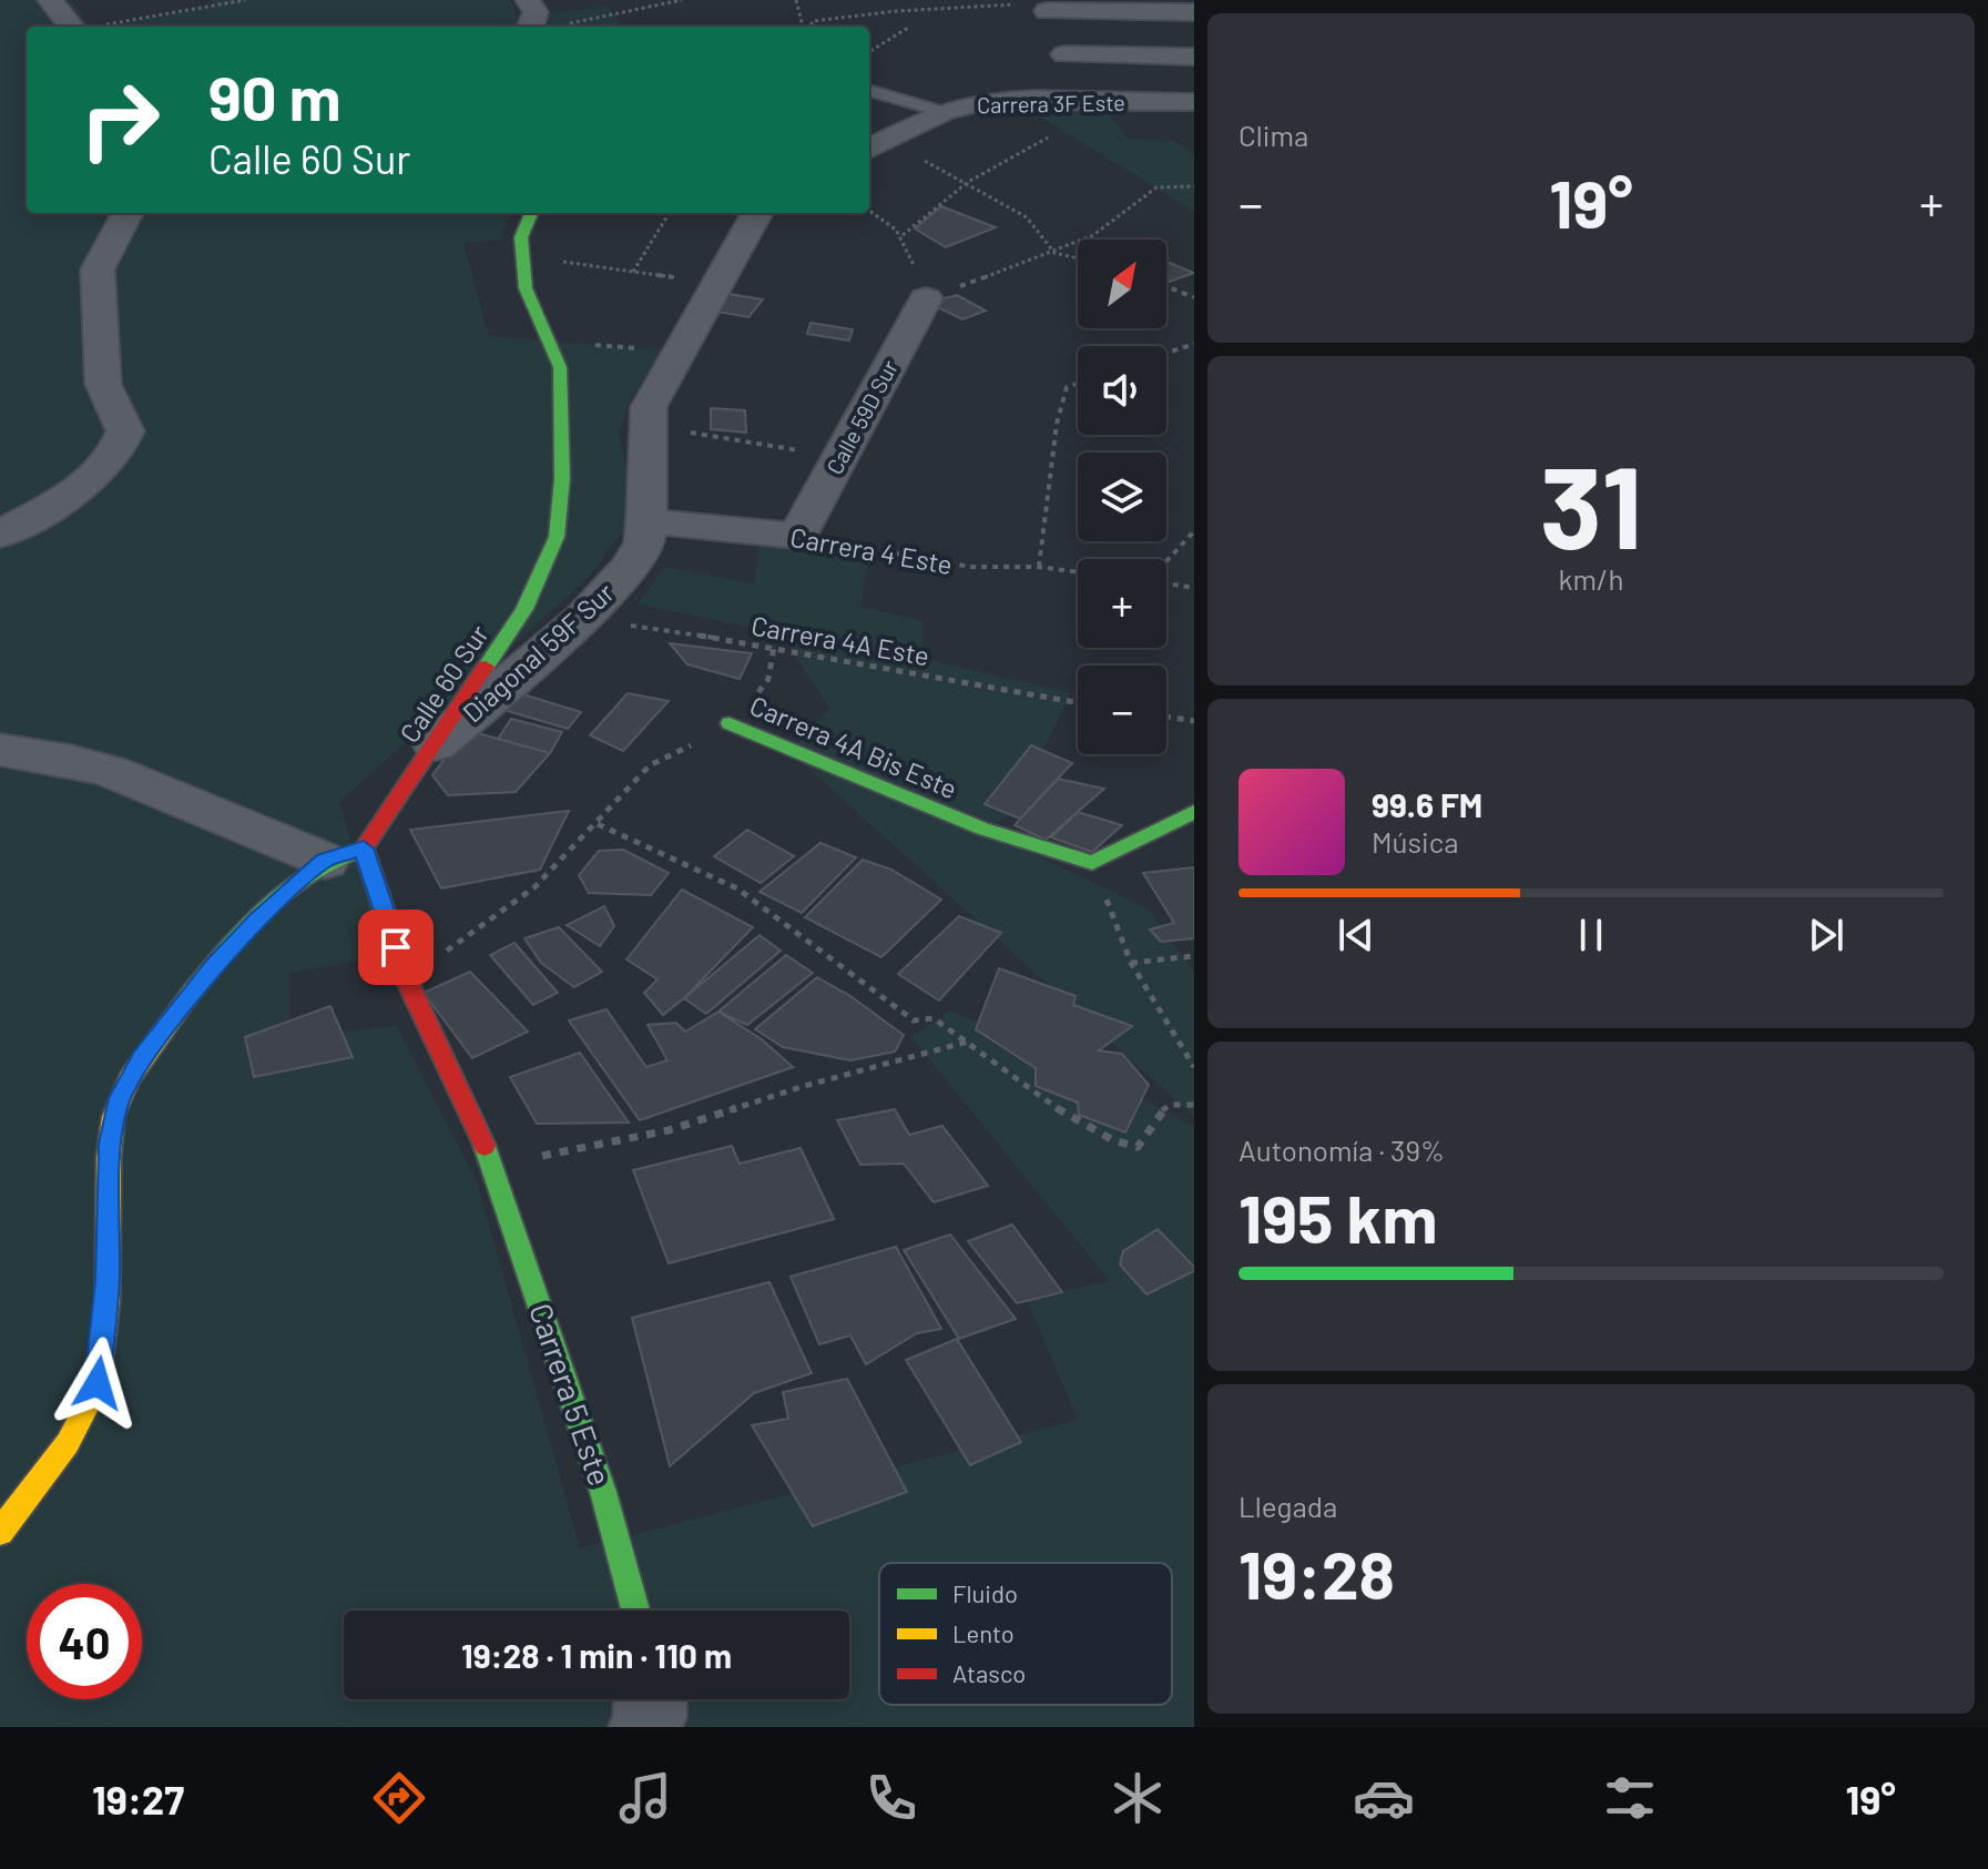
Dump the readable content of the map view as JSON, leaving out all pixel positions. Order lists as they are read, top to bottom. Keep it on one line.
{"streets":{"street":["Carrera 3F Este","Calle 59D Sur","Carrera 4 Este","Diagonal 59F Sur","Calle 60 Sur","Carrera 4A Bis Este","Carrera 5 Este"],"path":["Carrera 4A Este"]},"crossings":[["Calle 59D Sur","Carrera 4 Este"],["Carrera 4 Este","Diagonal 59F Sur"],["Carrera 4A Este","Diagonal 59F Sur"],["Diagonal 59F Sur","Calle 60 Sur"]],"legend":["Fluido","Lento","Atasco"],"north":"top right","page":{"tile":["Clima",["31","km/h"],["Autonomía · 39%","195 km"],["Llegada","19:28"]],"turn":["90 m","Calle 60 Sur"],"heat":["−","19°","+"],"map_buttons":["+","−"],"song":["99.6 FM","Música"],"limit":"40","trip":"19:28 · 1 min · 110 m","tabs":["19:27","19°"]}}
